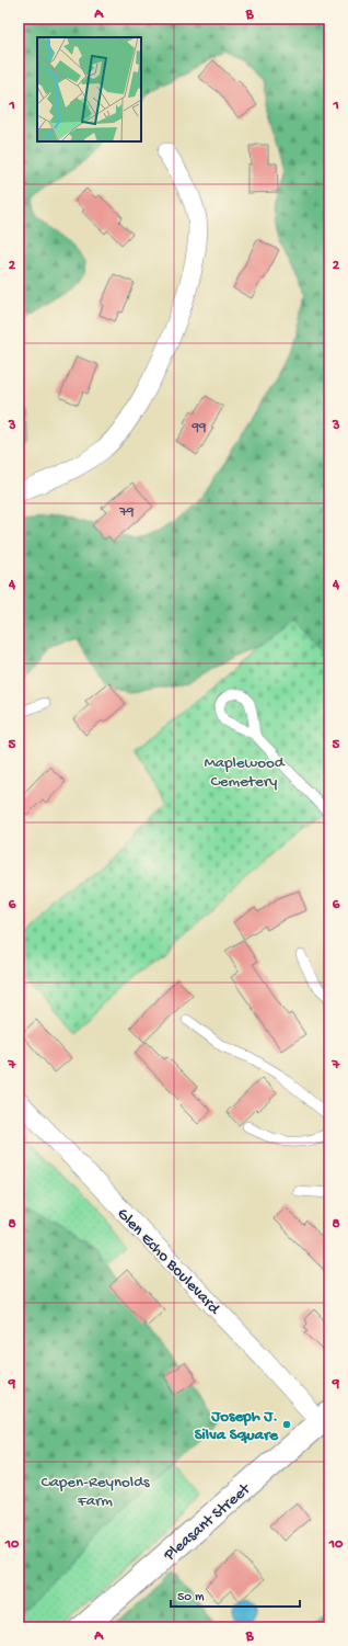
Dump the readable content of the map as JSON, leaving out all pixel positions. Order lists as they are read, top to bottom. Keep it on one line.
{"streets":{"main road":["Pleasant Street"],"street":["Glen Echo Boulevard"]},"crossings":[["Glen Echo Boulevard","Pleasant Street"]],"parks":["Maplewood Cemetery","Capen-Reynolds Farm"],"places":["Joseph J. Silva Square"],"house_numbers":["99","79"],"scale_bar":"50 m","grid":{"columns":["A","B"],"rows":["1","2","3","4","5","6","7","8","9","10"]}}
